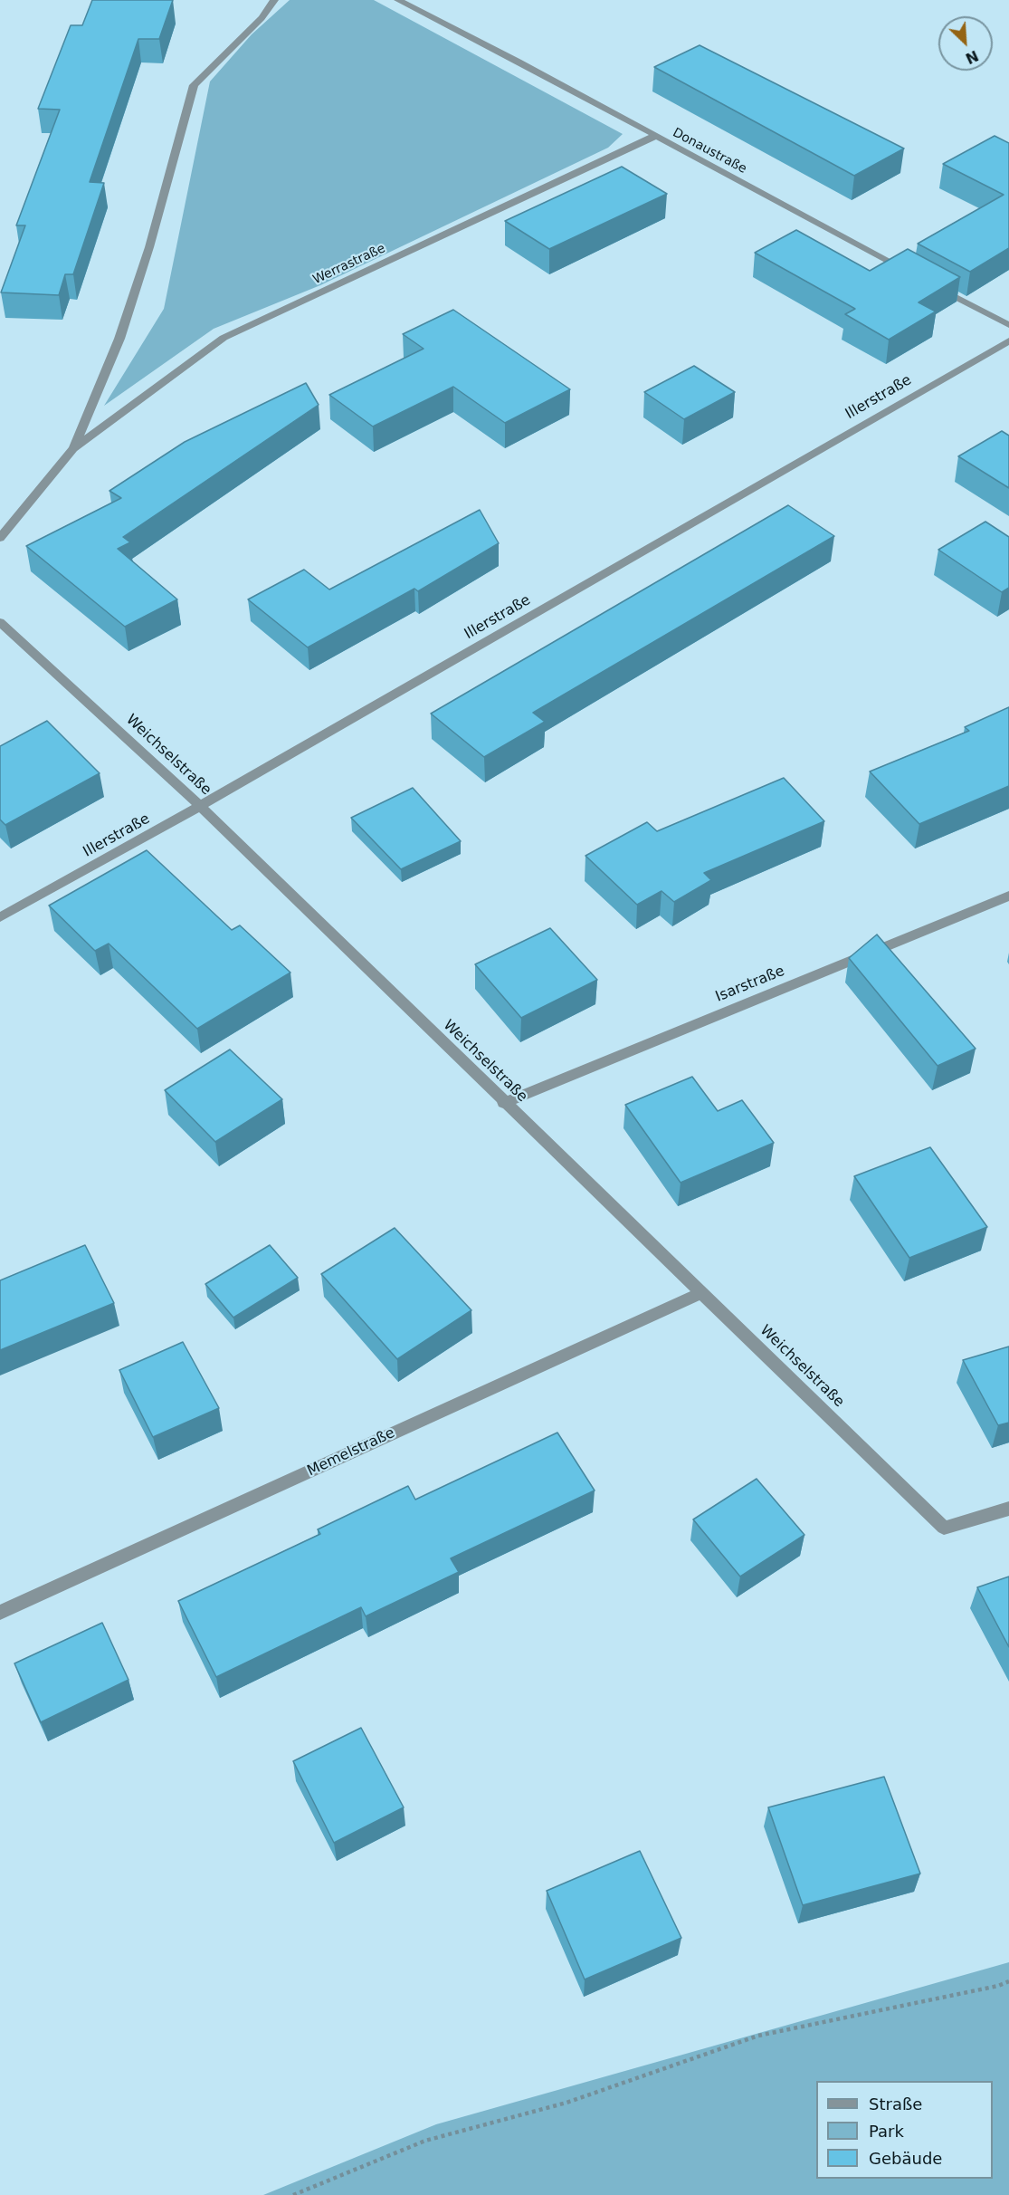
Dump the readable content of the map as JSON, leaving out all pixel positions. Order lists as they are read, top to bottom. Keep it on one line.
{"streets":{"street":["Donaustraße","Werrastraße","Illerstraße","Weichselstraße","Isarstraße","Memelstraße"]},"crossings":[["Donaustraße","Werrastraße"],["Illerstraße","Weichselstraße"],["Weichselstraße","Isarstraße"],["Weichselstraße","Memelstraße"]],"legend":["Straße","Park","Gebäude"],"north":"bottom right"}
